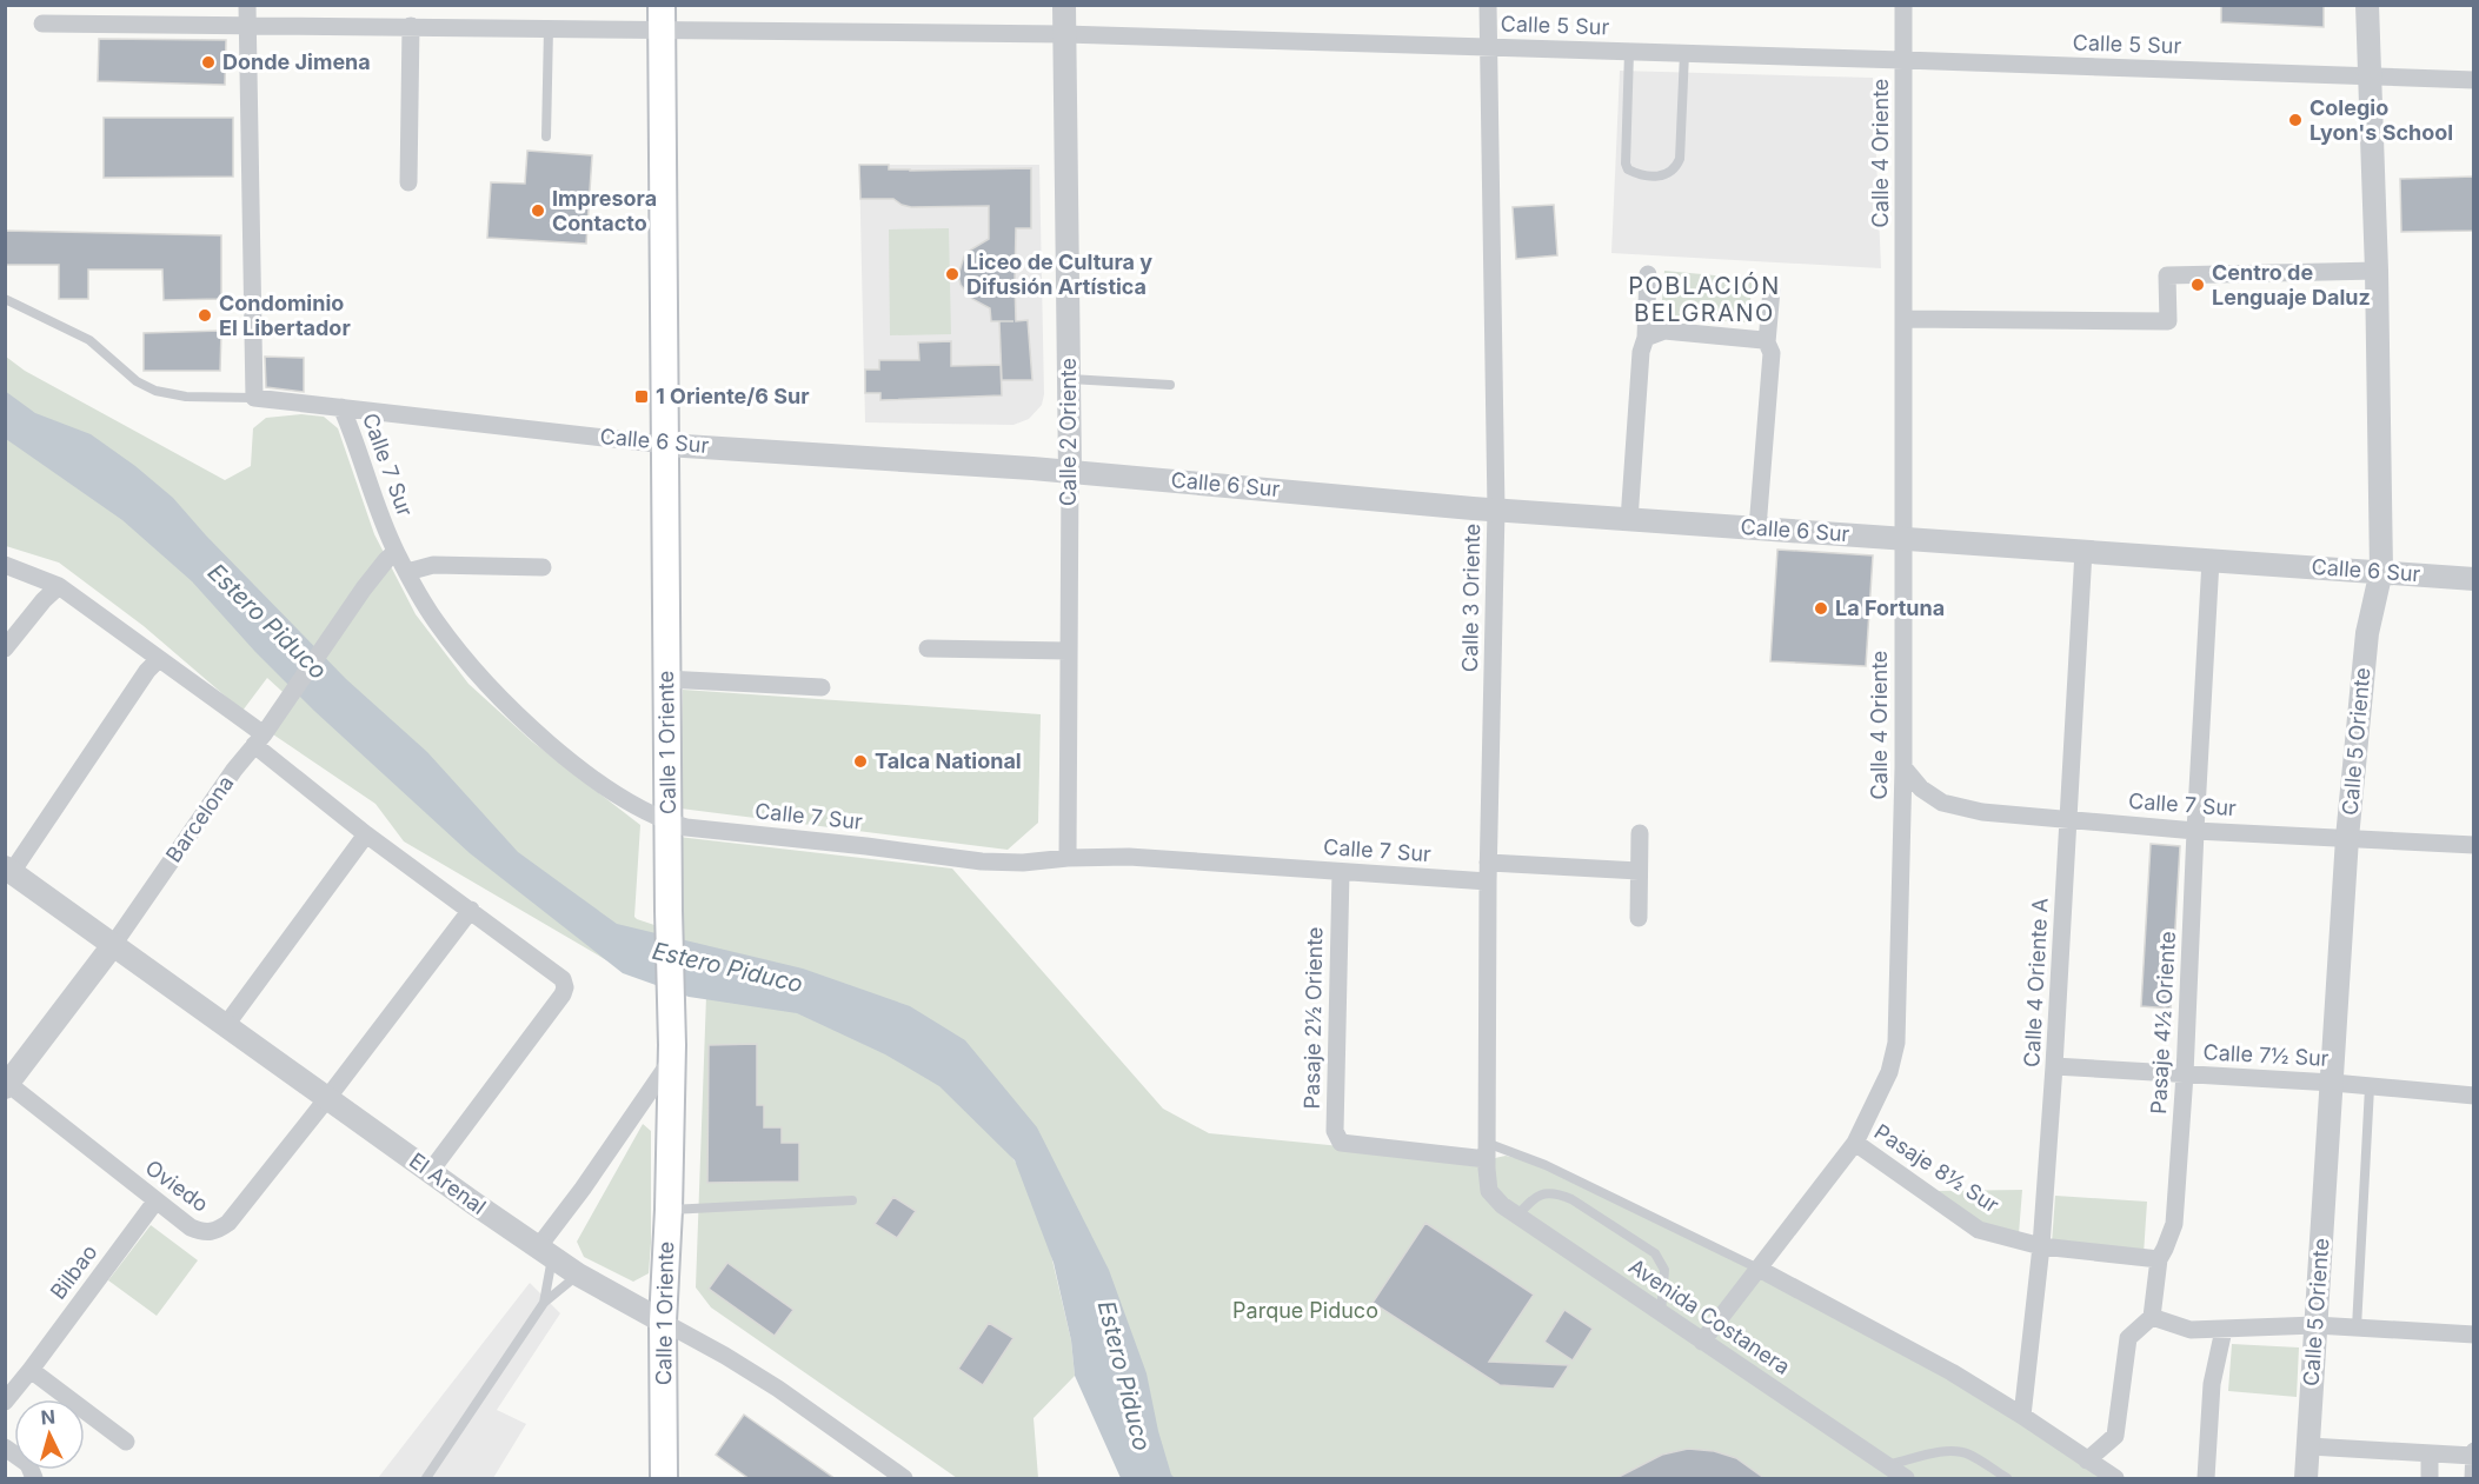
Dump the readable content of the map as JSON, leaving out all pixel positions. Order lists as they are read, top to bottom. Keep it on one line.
{"streets":{"main road":["Calle 1 Oriente"],"street":["Calle 5 Sur","Calle 4 Oriente","Calle 2 Oriente","Calle 6 Sur","Calle 7 Sur","Calle 3 Oriente","Calle 5 Oriente","Barcelona","Calle 4 Oriente A","Pasaje 2½ Oriente","Pasaje 4½ Oriente","Calle 7½ Sur","Pasaje 8½ Sur","El Arenal","Oviedo","Bilbao","Avenida Costanera"]},"crossings":[["Calle 5 Sur","Calle 4 Oriente"],["Calle 5 Sur","Calle 2 Oriente"],["Calle 5 Sur","Calle 3 Oriente"],["Calle 5 Sur","Calle 5 Oriente"],["Calle 5 Sur","Calle 1 Oriente"],["Calle 4 Oriente","Calle 6 Sur"],["Calle 4 Oriente","Calle 7 Sur"],["Calle 4 Oriente","Pasaje 8½ Sur"],["Calle 4 Oriente","Avenida Costanera"],["Calle 2 Oriente","Calle 6 Sur"],["Calle 2 Oriente","Calle 7 Sur"],["Calle 6 Sur","Calle 7 Sur"],["Calle 6 Sur","Calle 3 Oriente"],["Calle 6 Sur","Calle 5 Oriente"],["Calle 6 Sur","Calle 1 Oriente"],["Calle 6 Sur","Calle 4 Oriente A"],["Calle 6 Sur","Pasaje 4½ Oriente"],["Calle 7 Sur","Calle 3 Oriente"],["Calle 7 Sur","Calle 5 Oriente"],["Calle 7 Sur","Calle 1 Oriente"],["Calle 7 Sur","Barcelona"],["Calle 7 Sur","Calle 4 Oriente A"],["Calle 7 Sur","Pasaje 2½ Oriente"],["Calle 7 Sur","Pasaje 4½ Oriente"],["Calle 3 Oriente","Pasaje 2½ Oriente"],["Calle 3 Oriente","Avenida Costanera"],["Calle 5 Oriente","Calle 7½ Sur"],["Calle 1 Oriente","El Arenal"],["Barcelona","El Arenal"],["Barcelona","Oviedo"],["Calle 4 Oriente A","Calle 7½ Sur"],["Calle 4 Oriente A","Pasaje 8½ Sur"],["Pasaje 4½ Oriente","Calle 7½ Sur"],["Pasaje 4½ Oriente","Pasaje 8½ Sur"],["El Arenal","Oviedo"],["Oviedo","Bilbao"]],"districts":["POBLACIÓN BELGRANO"],"water":["Estero Piduco"],"parks":["Parque Piduco"],"places":{"other":["Donde Jimena","Colegio Lyon's School","Impresora Contacto","Liceo de Cultura y Difusión Artística","Centro de Lenguaje Daluz","Condominio El Libertador","La Fortuna","Talca National"],"transit":["1 Oriente/6 Sur"]},"north":"top"}
